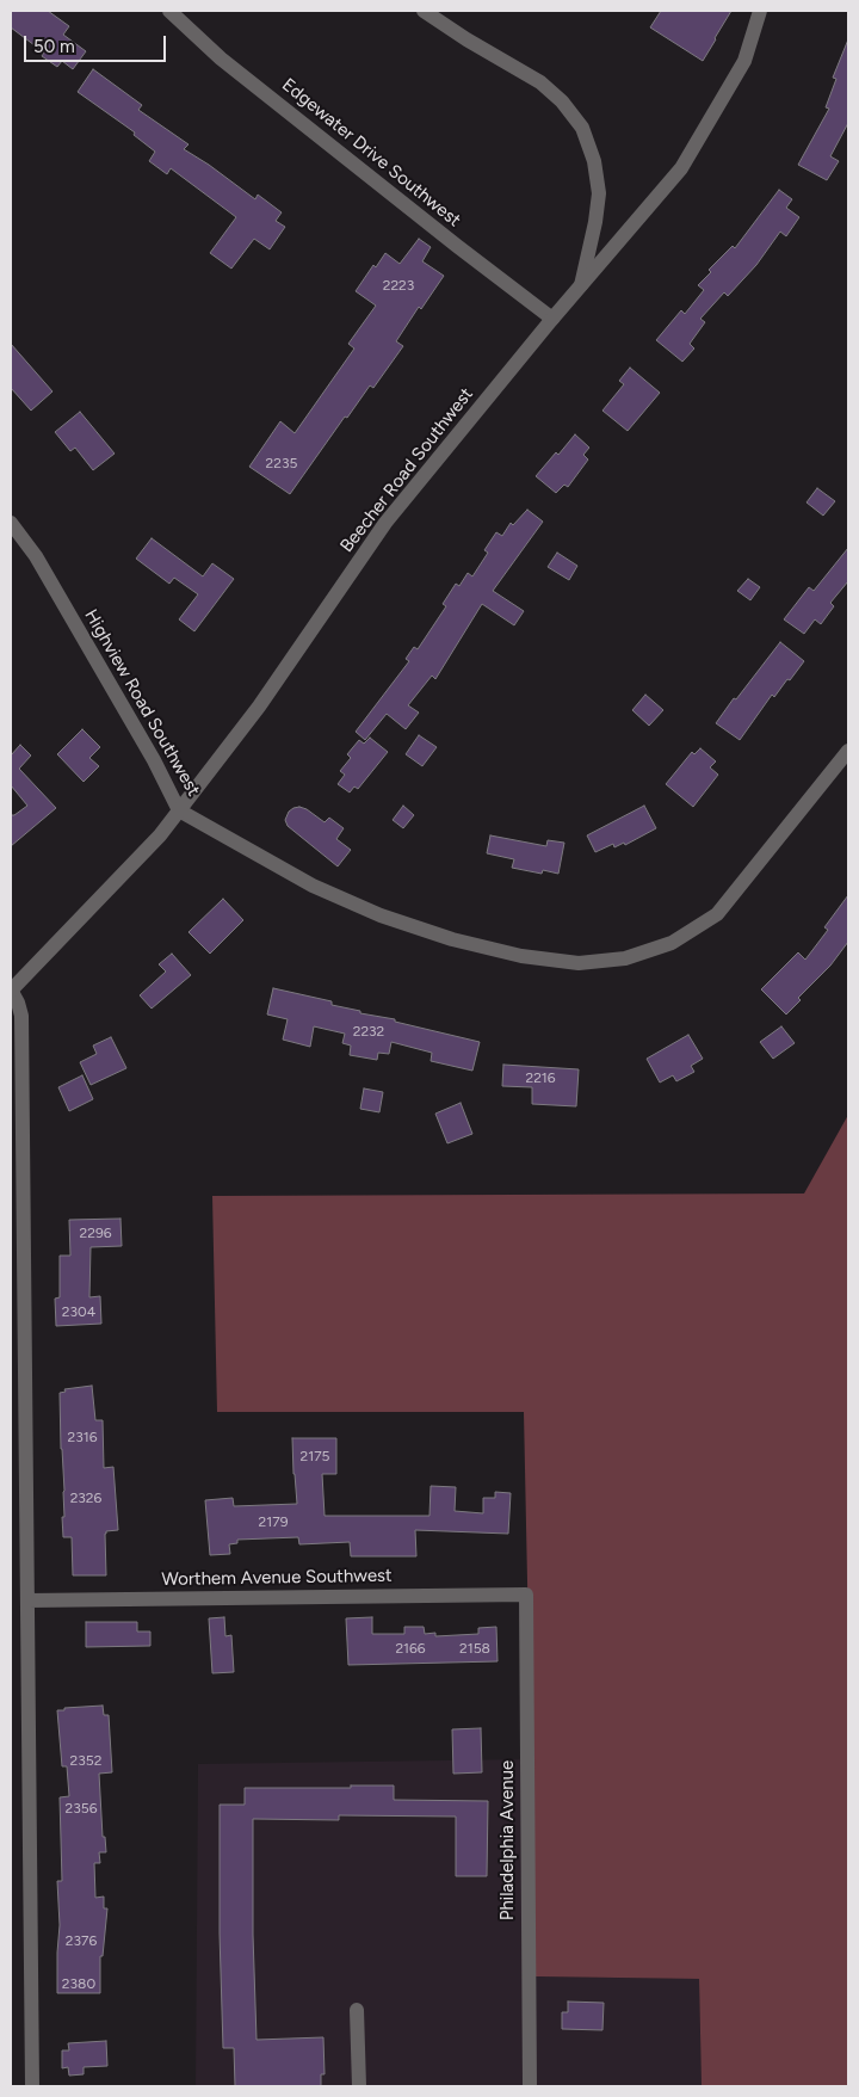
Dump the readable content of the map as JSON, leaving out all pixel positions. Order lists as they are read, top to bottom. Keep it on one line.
{"streets":{"street":["Edgewater Drive Southwest","Beecher Road Southwest","Highview Road Southwest","Worthem Avenue Southwest","Philadelphia Avenue"]},"crossings":[["Edgewater Drive Southwest","Beecher Road Southwest"],["Beecher Road Southwest","Highview Road Southwest"],["Worthem Avenue Southwest","Philadelphia Avenue"]],"house_numbers":["2223","2235","2232","2216","2296","2304","2316","2175","2326","2179","2166","2158","2352","2356","2376","2380"],"scale_bar":"50 m"}
